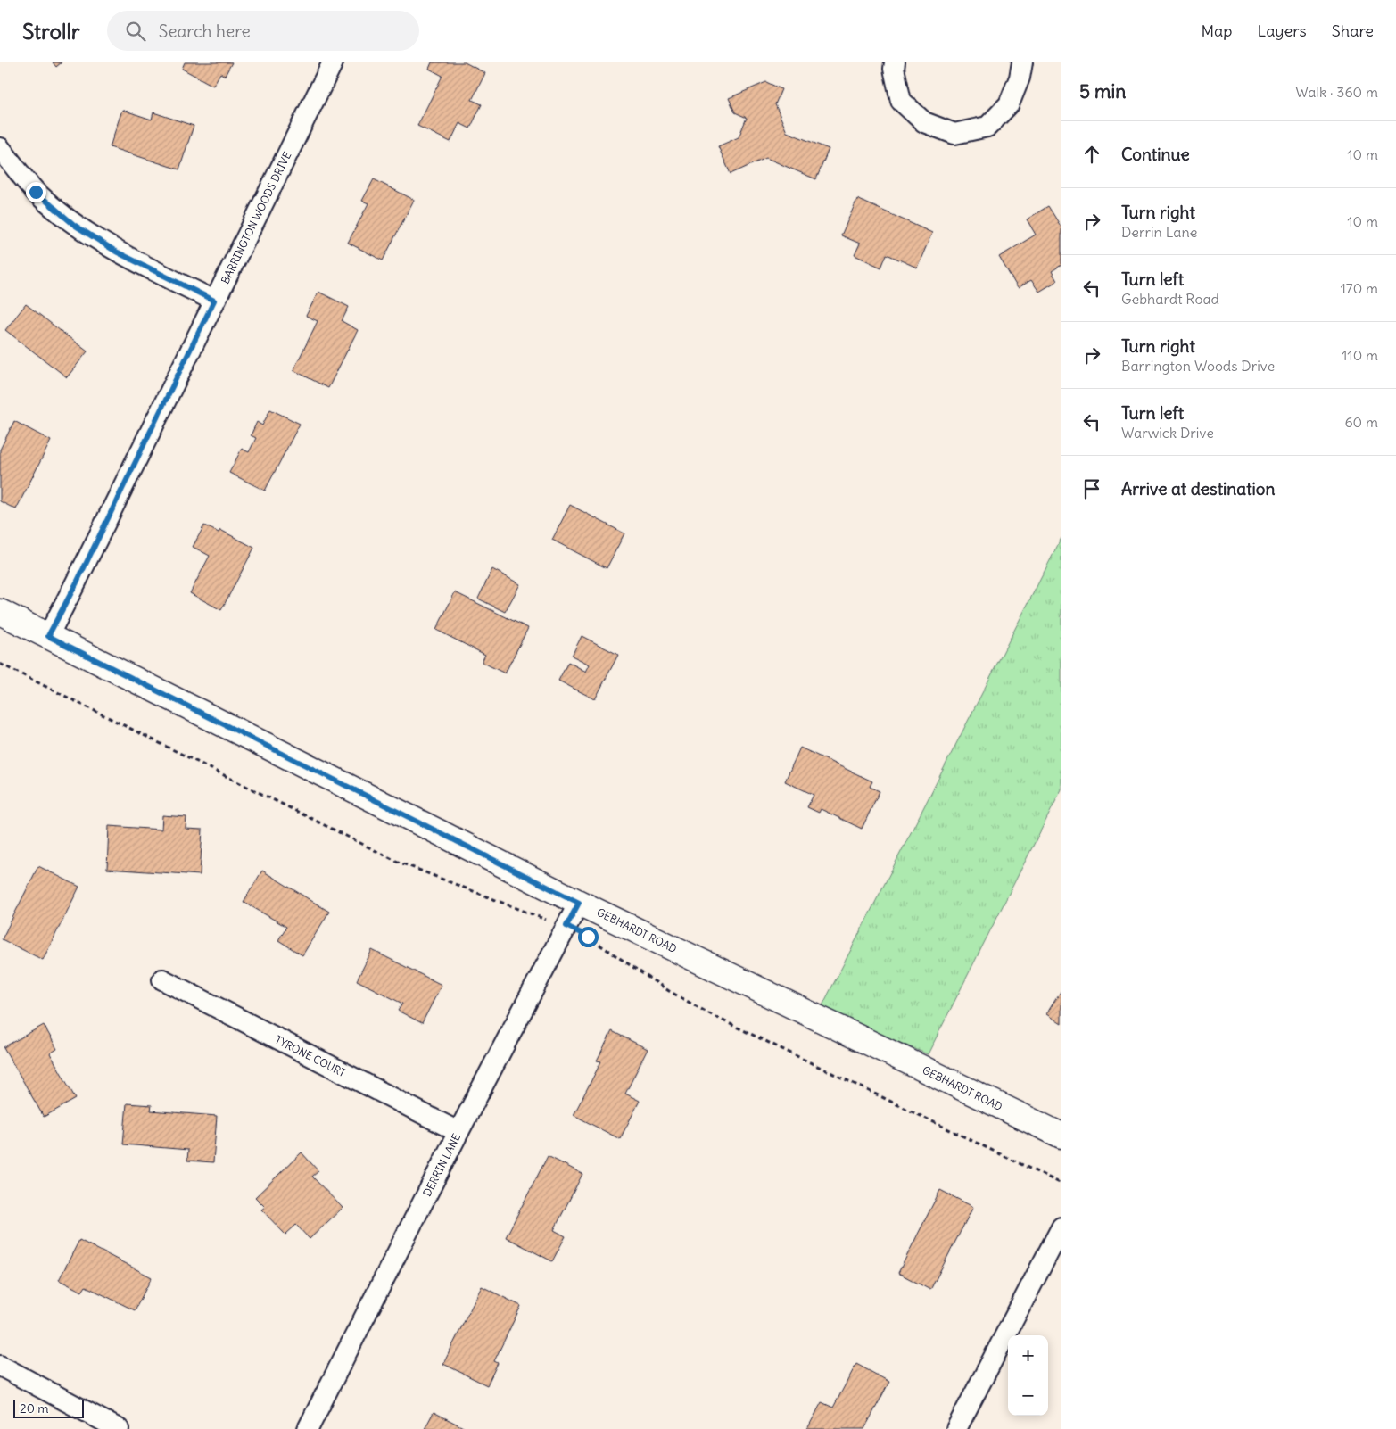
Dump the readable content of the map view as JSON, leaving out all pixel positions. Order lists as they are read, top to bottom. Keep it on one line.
{"streets":{"street":["BARRINGTON WOODS DRIVE","GEBHARDT ROAD","TYRONE COURT","DERRIN LANE"]},"crossings":[["BARRINGTON WOODS DRIVE","GEBHARDT ROAD"],["GEBHARDT ROAD","DERRIN LANE"],["TYRONE COURT","DERRIN LANE"]],"scale_bar":"20 m","page":{"header":"Strollr","search":"Search here","nav":["Map","Layers","Share"],"heading":["5 min","Walk · 360 m"],"list":[["Continue","10 m"],["Turn right","Derrin Lane","10 m"],["Turn left","Gebhardt Road","170 m"],["Turn right","Barrington Woods Drive","110 m"],["Turn left","Warwick Drive","60 m"],"Arrive at destination"],"map_buttons":["+","−"],"scale":"20 m"}}
